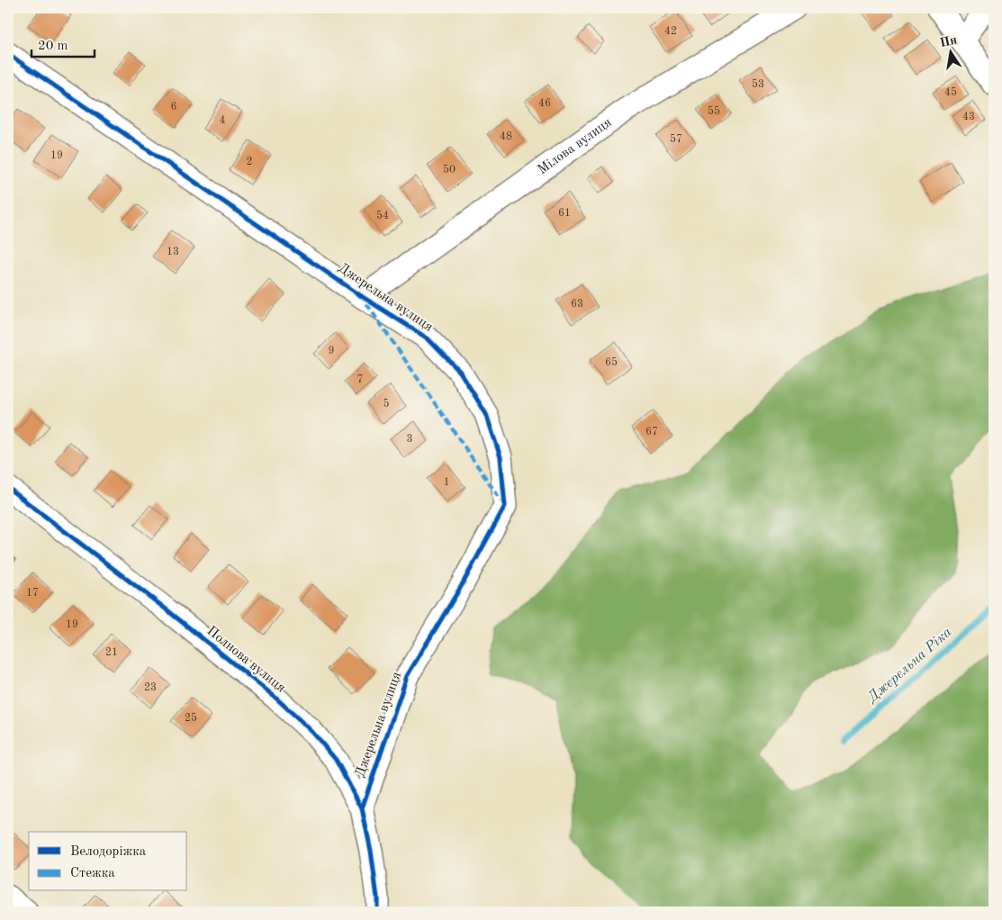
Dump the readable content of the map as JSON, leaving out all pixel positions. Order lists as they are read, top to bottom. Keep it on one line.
{"streets":{"street":["Мілова вулиця","Джерельна вулиця","Полнова вулиця"]},"crossings":[["Мілова вулиця","Джерельна вулиця"],["Джерельна вулиця","Полнова вулиця"]],"water":["Джерельна Ріка"],"house_numbers":["42","53","45","46","6","55","43","4","48","57","19","2","50","61","54","13","63","9","65","7","5","67","3","1","17","19","21","23","25"],"legend":["Велодоріжка","Стежка"],"scale_bar":"20 m","north":"top"}
